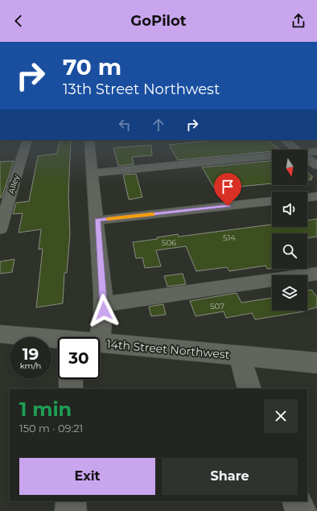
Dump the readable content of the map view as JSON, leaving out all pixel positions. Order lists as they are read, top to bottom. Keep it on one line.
{"streets":{"street":["Alley","14th Street Northwest"]},"house_numbers":["514","506","507"],"north":"bottom","page":{"header":"GoPilot","turn":["70 m","13th Street Northwest"],"speed":"19 km/h","limit":"30","heading":["1 min","150 m · 09:21"],"buttons":["Exit","Share"]}}
